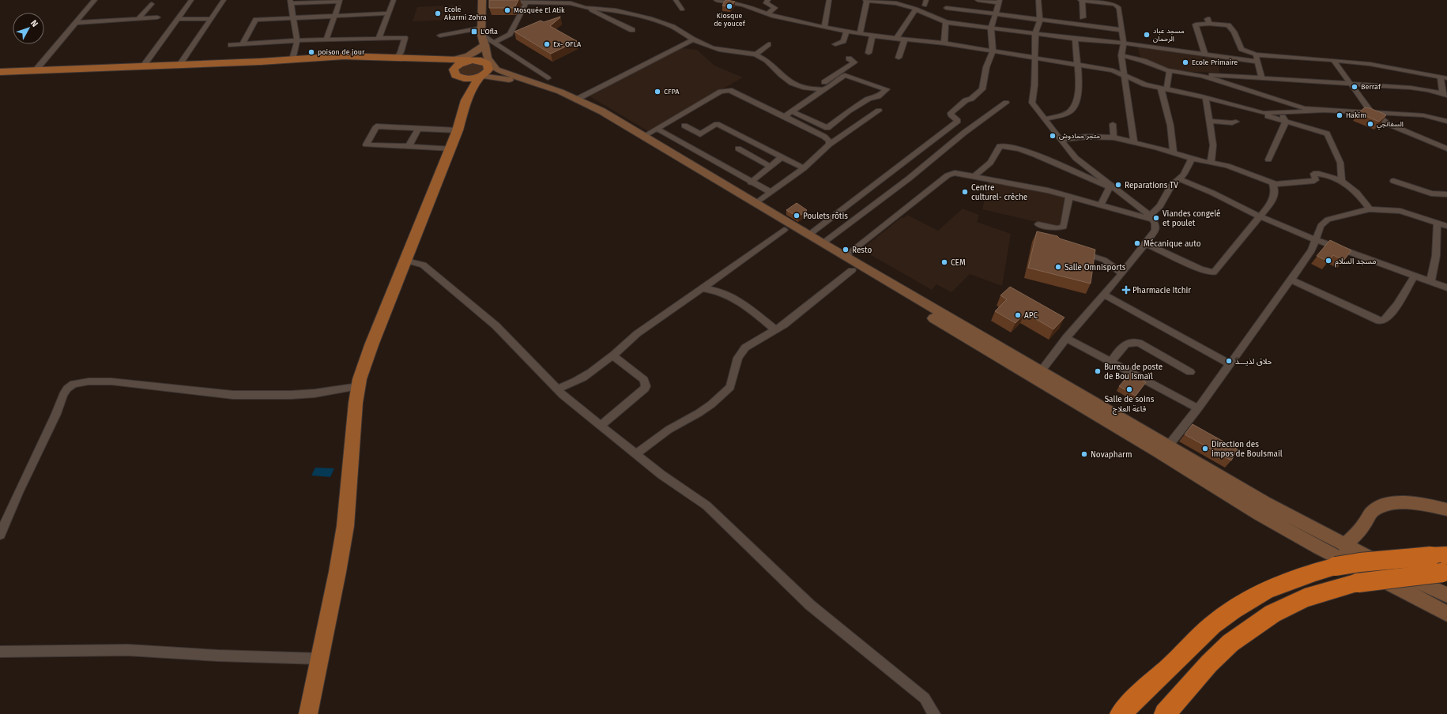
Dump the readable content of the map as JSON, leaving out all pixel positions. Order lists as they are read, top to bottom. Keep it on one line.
{"places":{"other":["Kiosque de youcef","Mosquée El Atik","Ecole Akarmi Zohra","مسجد عباد الرحمان","Ex- OFLA","poison de jour","Ecole Primaire","Berraf","CFPA","Hakim","السفانجي","متجر حمادوش","Reparations TV","Centre culturel- crèche","Poulets rôtis","Viandes congelé et poulet","Mécanique auto","Resto","مسجد السلام","CEM","Salle Omnisports","APC","حلاق لذيـــذ","Bureau de poste de Bou Ismaïl","Salle de soins قاعة العلاج","Direction des impos de BouIsmail","Novapharm"],"transit":["L'Ofla"],"health":["Pharmacie Itchir"]},"north":"top right"}
